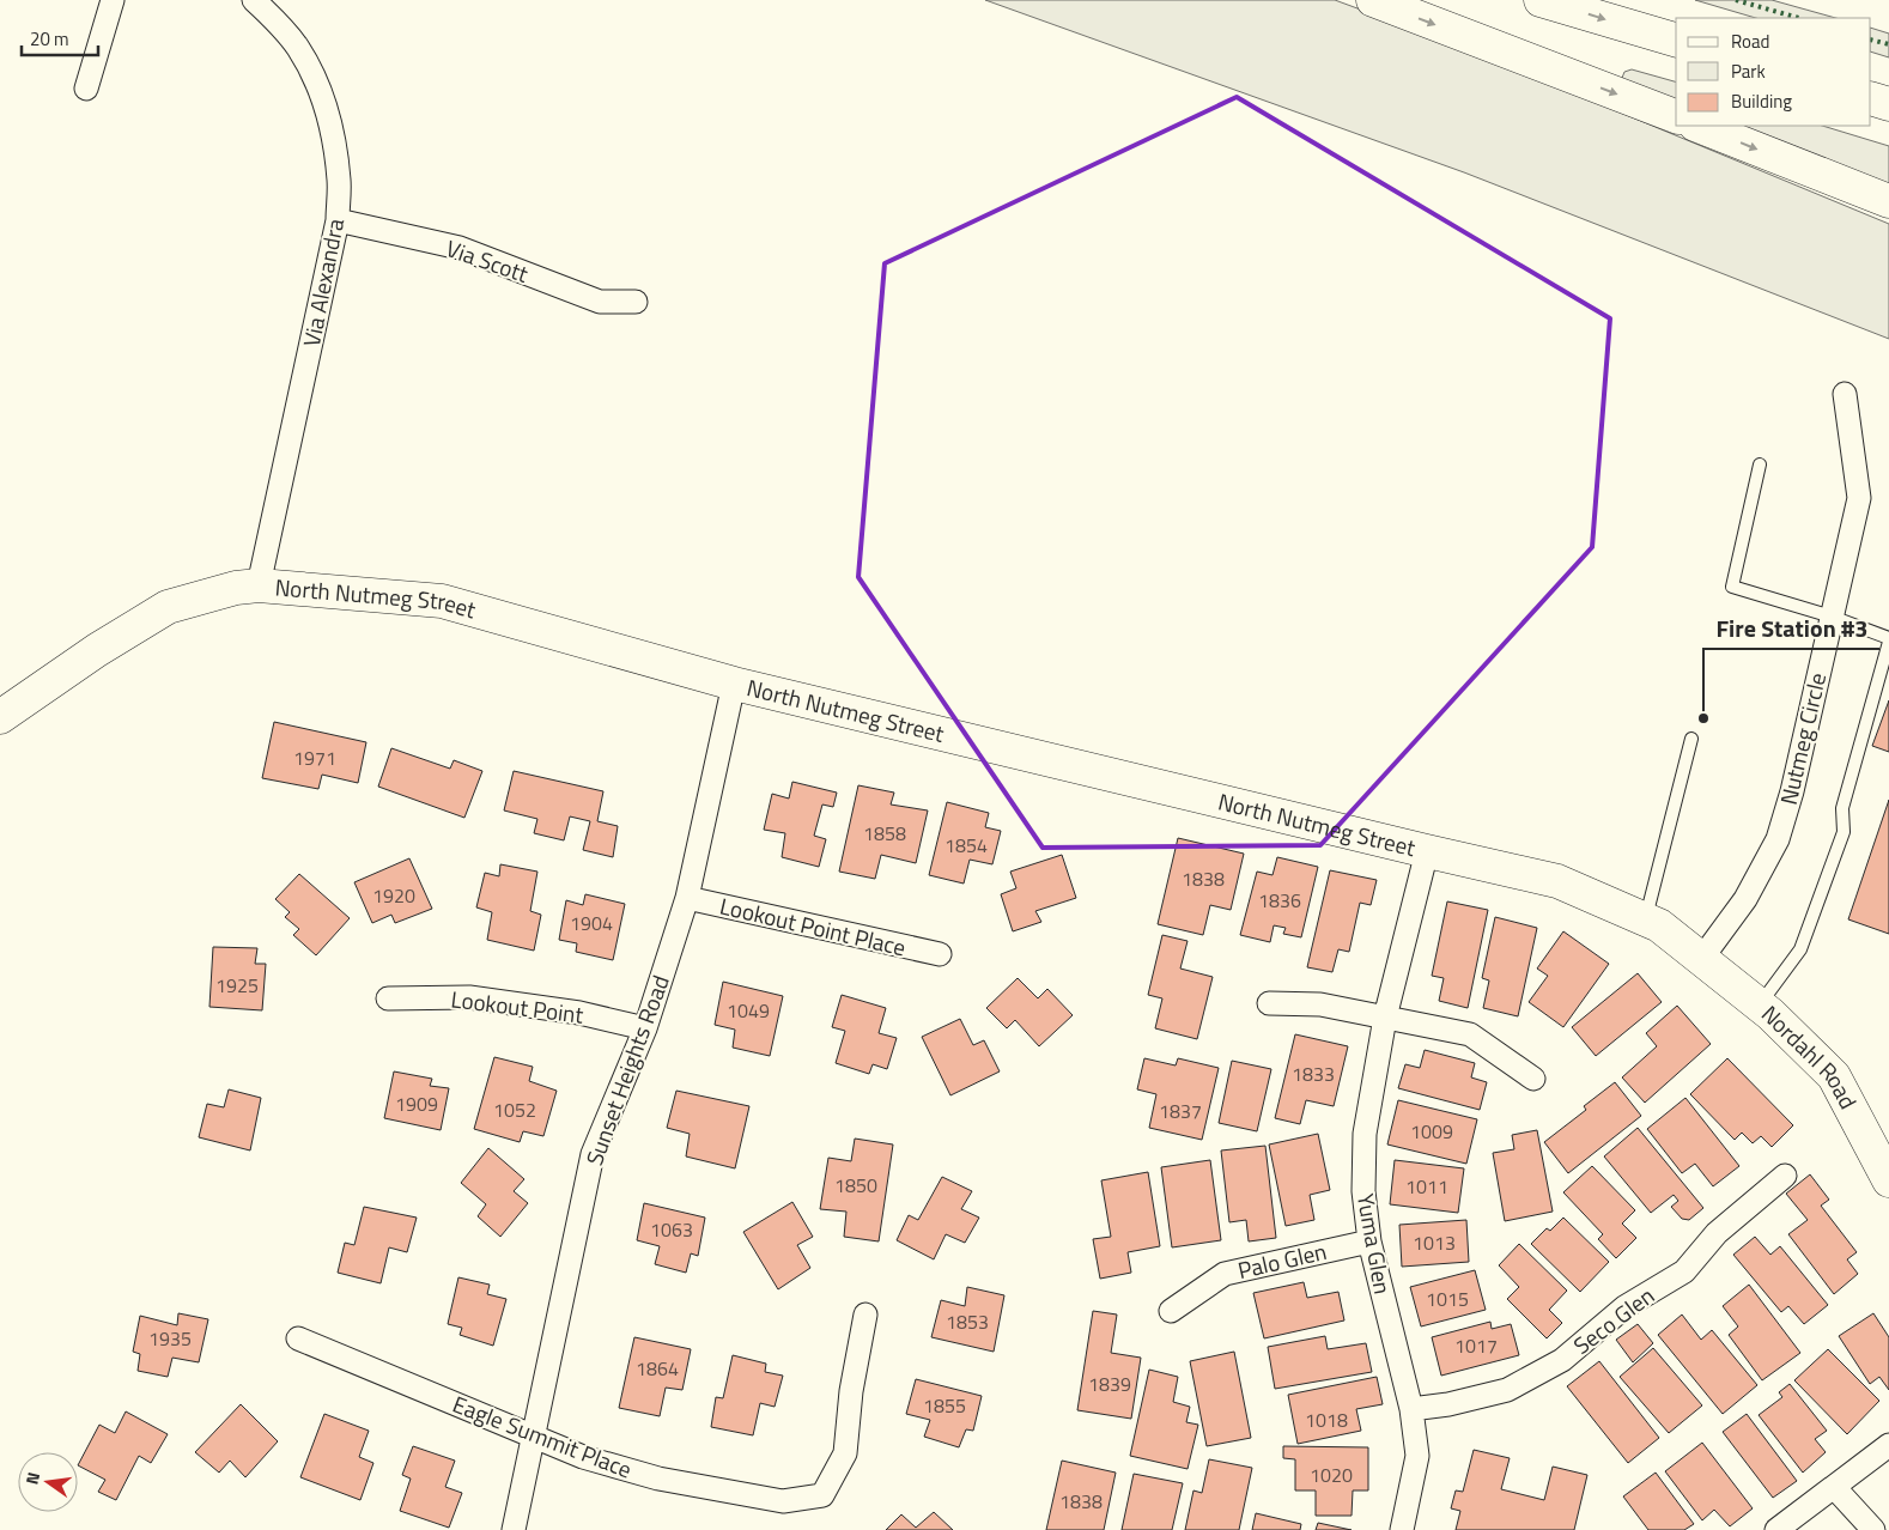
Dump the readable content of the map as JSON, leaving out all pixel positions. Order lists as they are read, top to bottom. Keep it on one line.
{"streets":{"main road":["North Nutmeg Street","Nordahl Road"],"street":["Via Scott","Via Alexandra","Nutmeg Circle","Lookout Point Place","Lookout Point","Sunset Heights Road","Yuma Glen","Palo Glen","Seco Glen","Eagle Summit Place"]},"crossings":[["Via Scott","Via Alexandra"],["Via Alexandra","North Nutmeg Street"],["North Nutmeg Street","Nutmeg Circle"],["North Nutmeg Street","Nordahl Road"],["North Nutmeg Street","Sunset Heights Road"],["North Nutmeg Street","Yuma Glen"],["Nutmeg Circle","Nordahl Road"],["Lookout Point Place","Sunset Heights Road"],["Lookout Point","Sunset Heights Road"],["Sunset Heights Road","Eagle Summit Place"],["Yuma Glen","Palo Glen"],["Yuma Glen","Seco Glen"]],"places":["Fire Station #3"],"house_numbers":["1971","1858","1854","1838","1920","1836","1904","1925","1049","1833","1909","1052","1837","1009","1850","1011","1063","1013","1015","1853","1935","1017","1864","1839","1855","1018","1020","1838"],"legend":["Road","Park","Building"],"scale_bar":"20 m","north":"left"}
